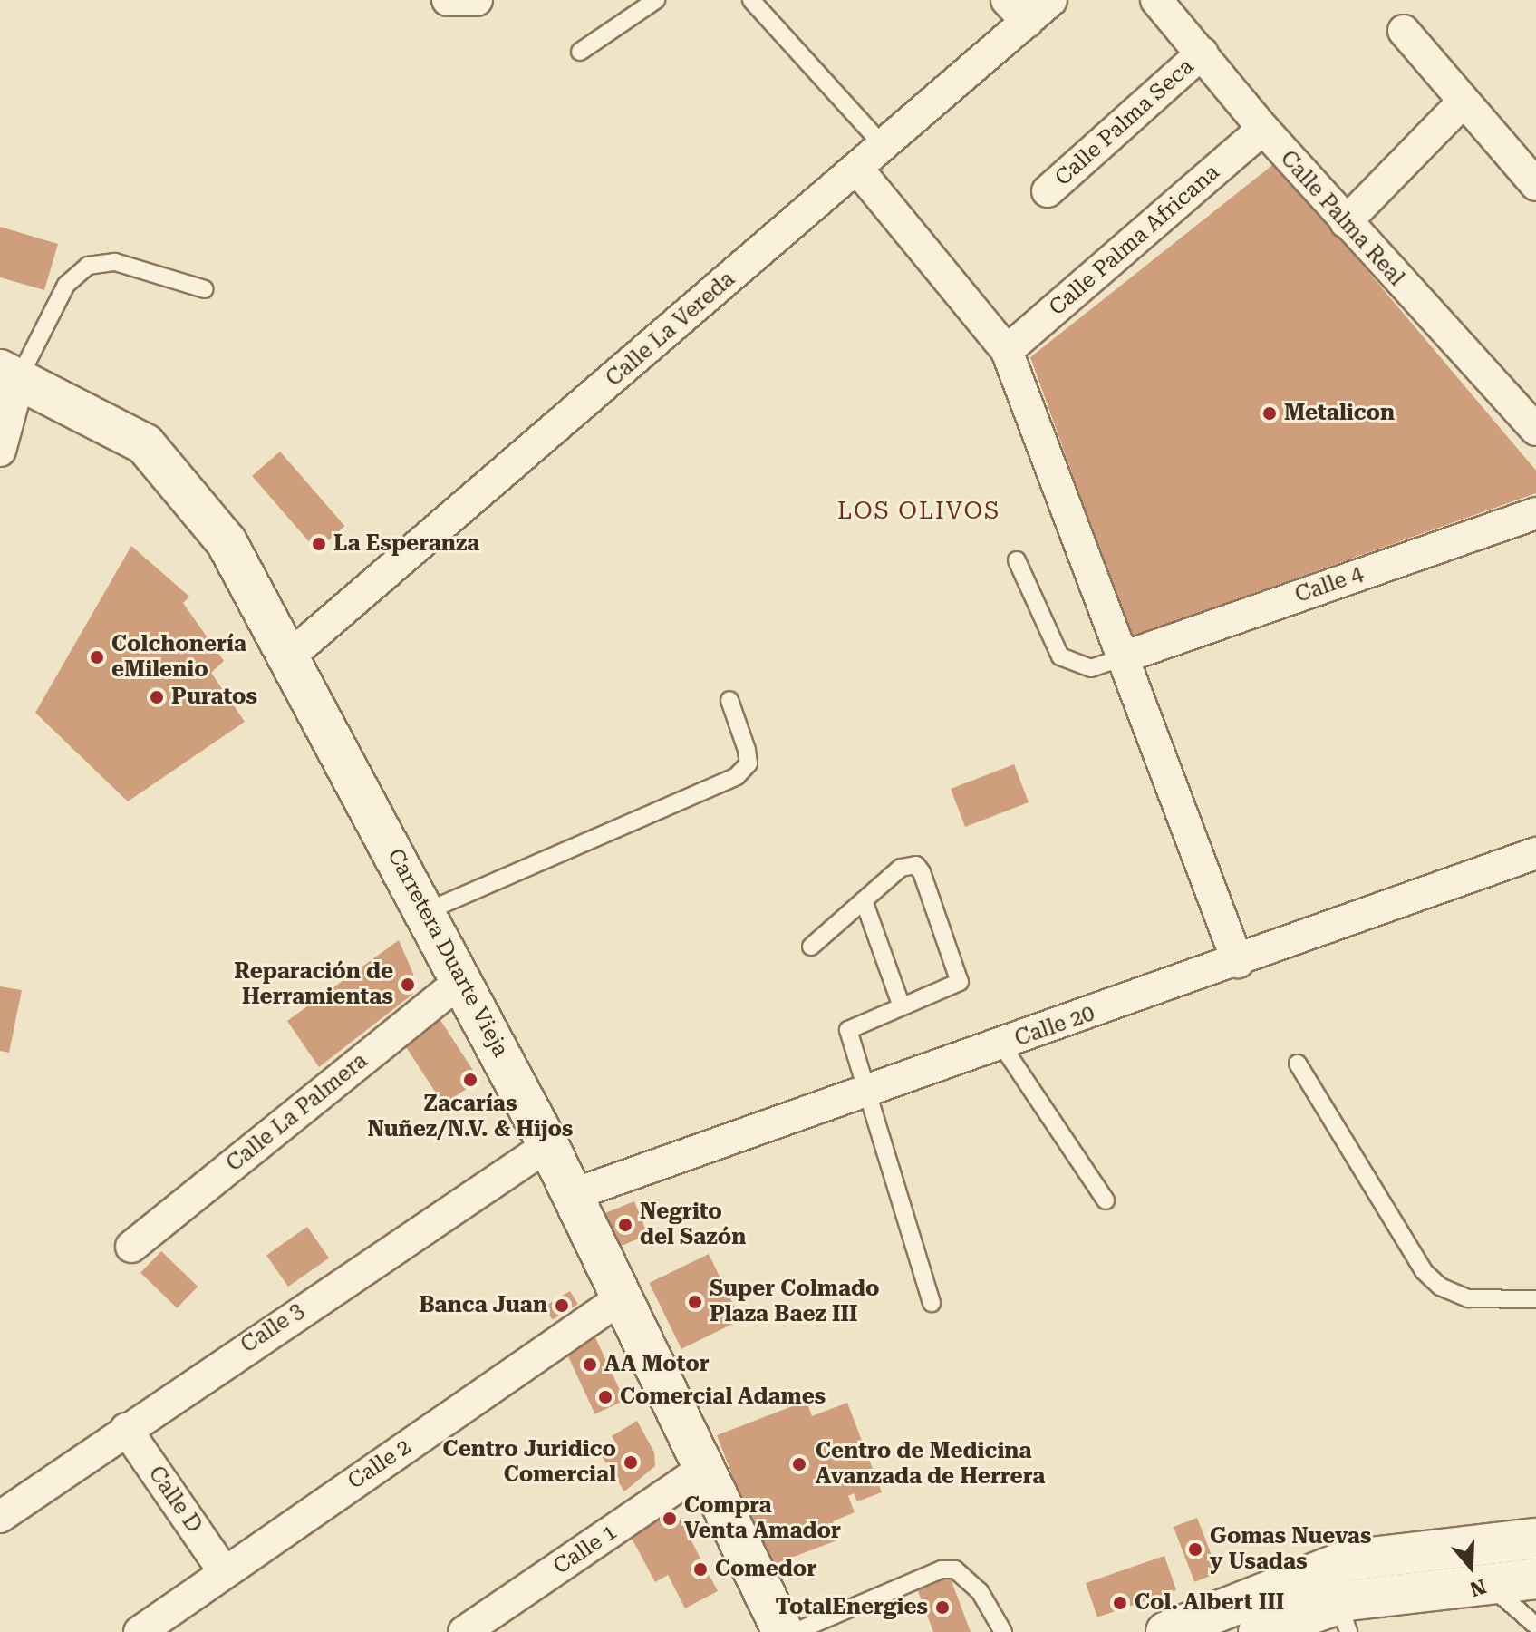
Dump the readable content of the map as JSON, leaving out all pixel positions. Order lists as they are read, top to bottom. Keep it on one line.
{"streets":{"main road":["Carretera Duarte Vieja"],"street":["Calle Palma Seca","Calle Palma Real","Calle Palma Africana","Calle La Vereda","Calle 4","Calle 20","Calle La Palmera","Calle 3","Calle 2","Calle D","Calle 1"]},"crossings":[["Calle Palma Seca","Calle Palma Real"],["Calle Palma Real","Calle Palma Africana"],["Calle La Vereda","Carretera Duarte Vieja"],["Carretera Duarte Vieja","Calle 20"],["Carretera Duarte Vieja","Calle La Palmera"],["Carretera Duarte Vieja","Calle 3"],["Carretera Duarte Vieja","Calle 2"],["Carretera Duarte Vieja","Calle 1"],["Calle 3","Calle D"],["Calle 2","Calle D"]],"districts":["LOS OLIVOS"],"places":["Metalicon","La Esperanza","Colchonería eMilenio","Puratos","Reparación de Herramientas","Zacarías Nuñez/N.V. & Hijos","Negrito del Sazón","Super Colmado Plaza Baez III","Banca Juan","AA Motor","Comercial Adames","Centro Juridico Comercial","Centro de Medicina Avanzada de Herrera","Compra Venta Amador","Gomas Nuevas y Usadas","Comedor","Col. Albert III","TotalEnergies"],"north":"bottom"}
